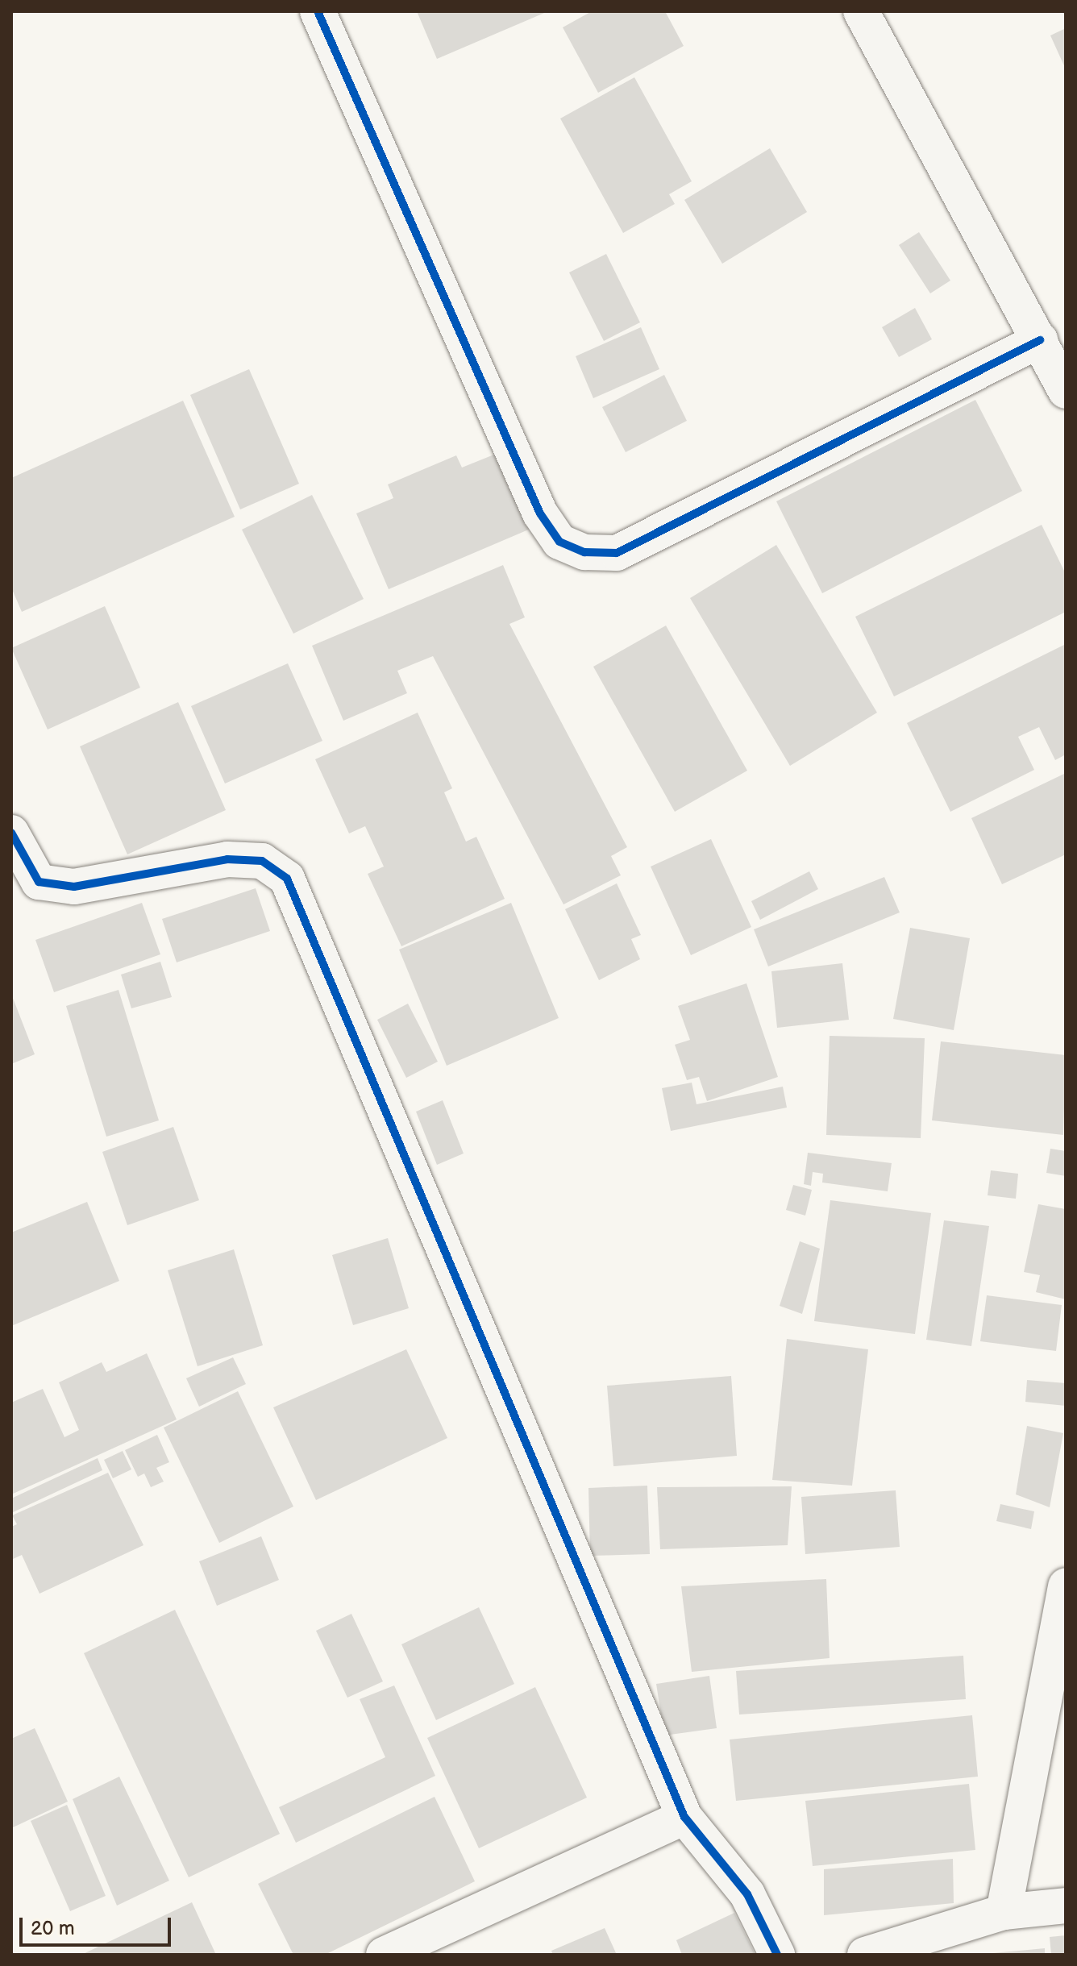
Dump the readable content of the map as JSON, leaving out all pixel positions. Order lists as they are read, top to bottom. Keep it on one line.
{"scale_bar":"20 m"}
